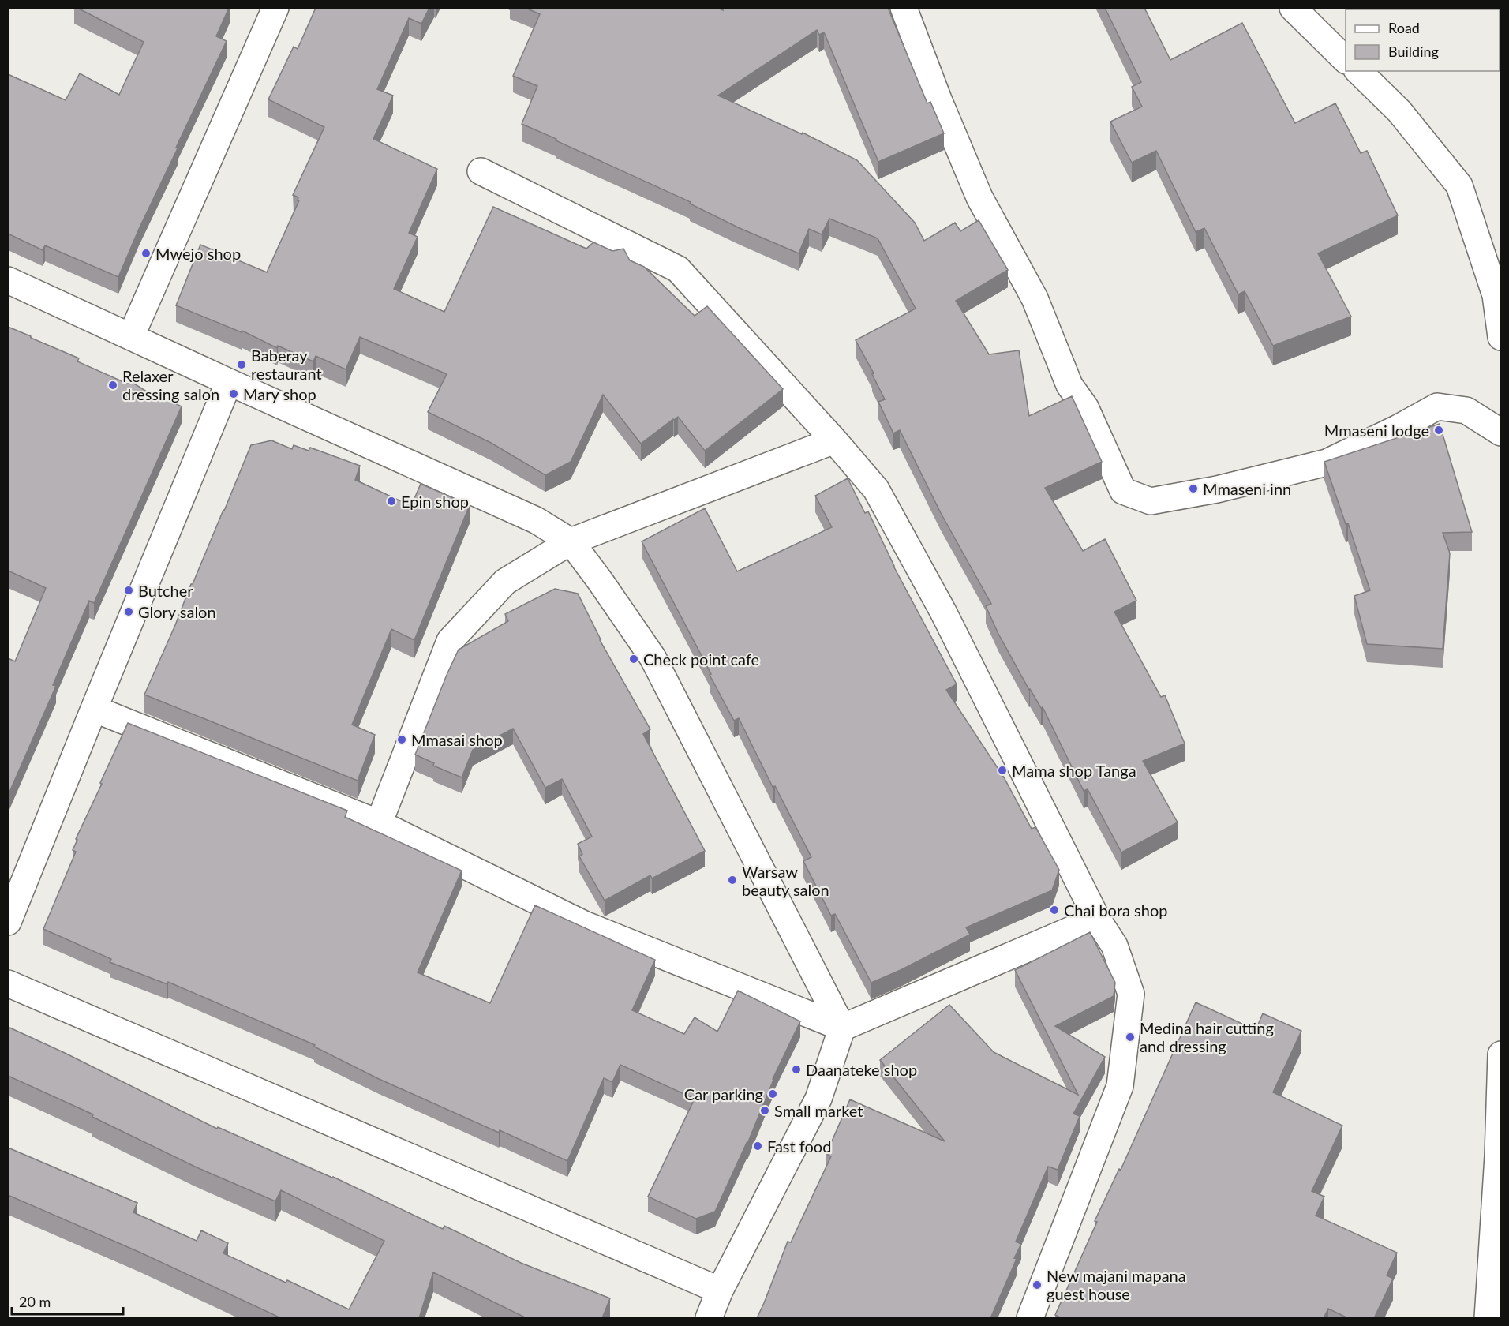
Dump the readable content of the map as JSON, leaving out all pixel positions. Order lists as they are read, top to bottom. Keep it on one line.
{"places":["Mwejo shop","Baberay restaurant","Relaxer dressing salon","Mary shop","Mmaseni lodge","Mmaseni inn","Epin shop","Butcher","Glory salon","Check point cafe","Mmasai shop","Mama shop Tanga","Warsaw beauty salon","Chai bora shop","Medina hair cutting and dressing","Daanateke shop","Car parking","Small market","Fast food","New majani mapana guest house"],"legend":["Road","Building"],"scale_bar":"20 m"}
